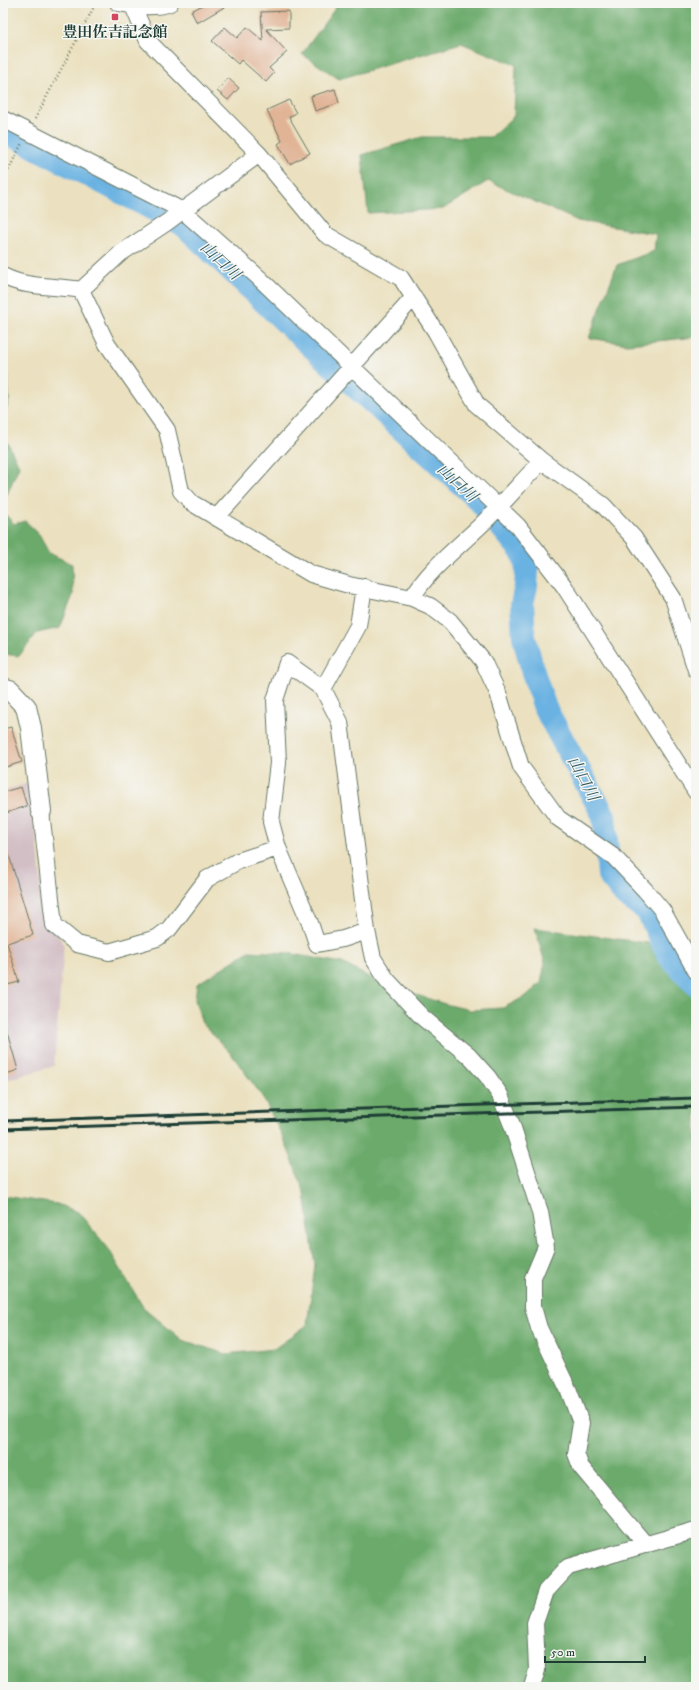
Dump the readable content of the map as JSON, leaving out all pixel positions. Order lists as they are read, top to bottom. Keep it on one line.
{"water":["山口川"],"places":{"transit":["豊田佐吉記念館"]},"scale_bar":"50 m"}
